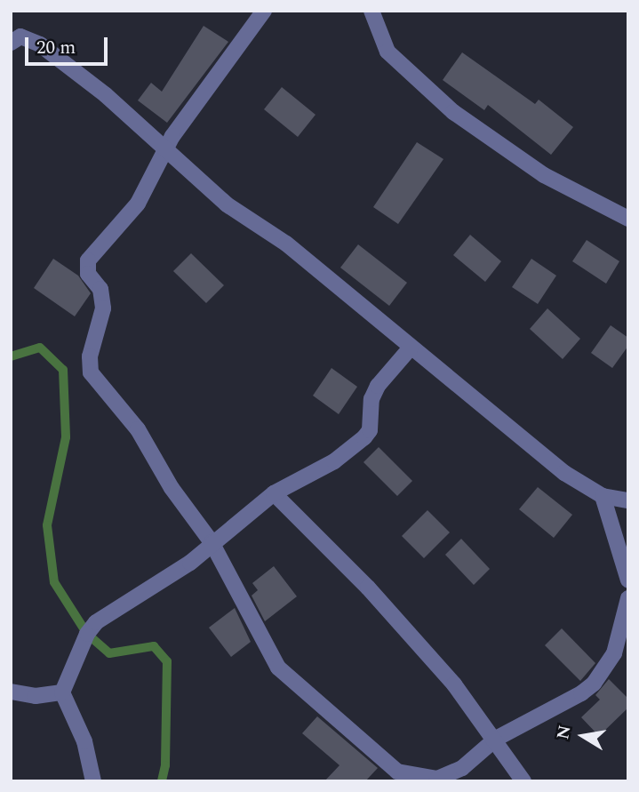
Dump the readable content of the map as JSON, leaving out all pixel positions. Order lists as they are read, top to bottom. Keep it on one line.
{"scale_bar":"20 m","north":"left"}
